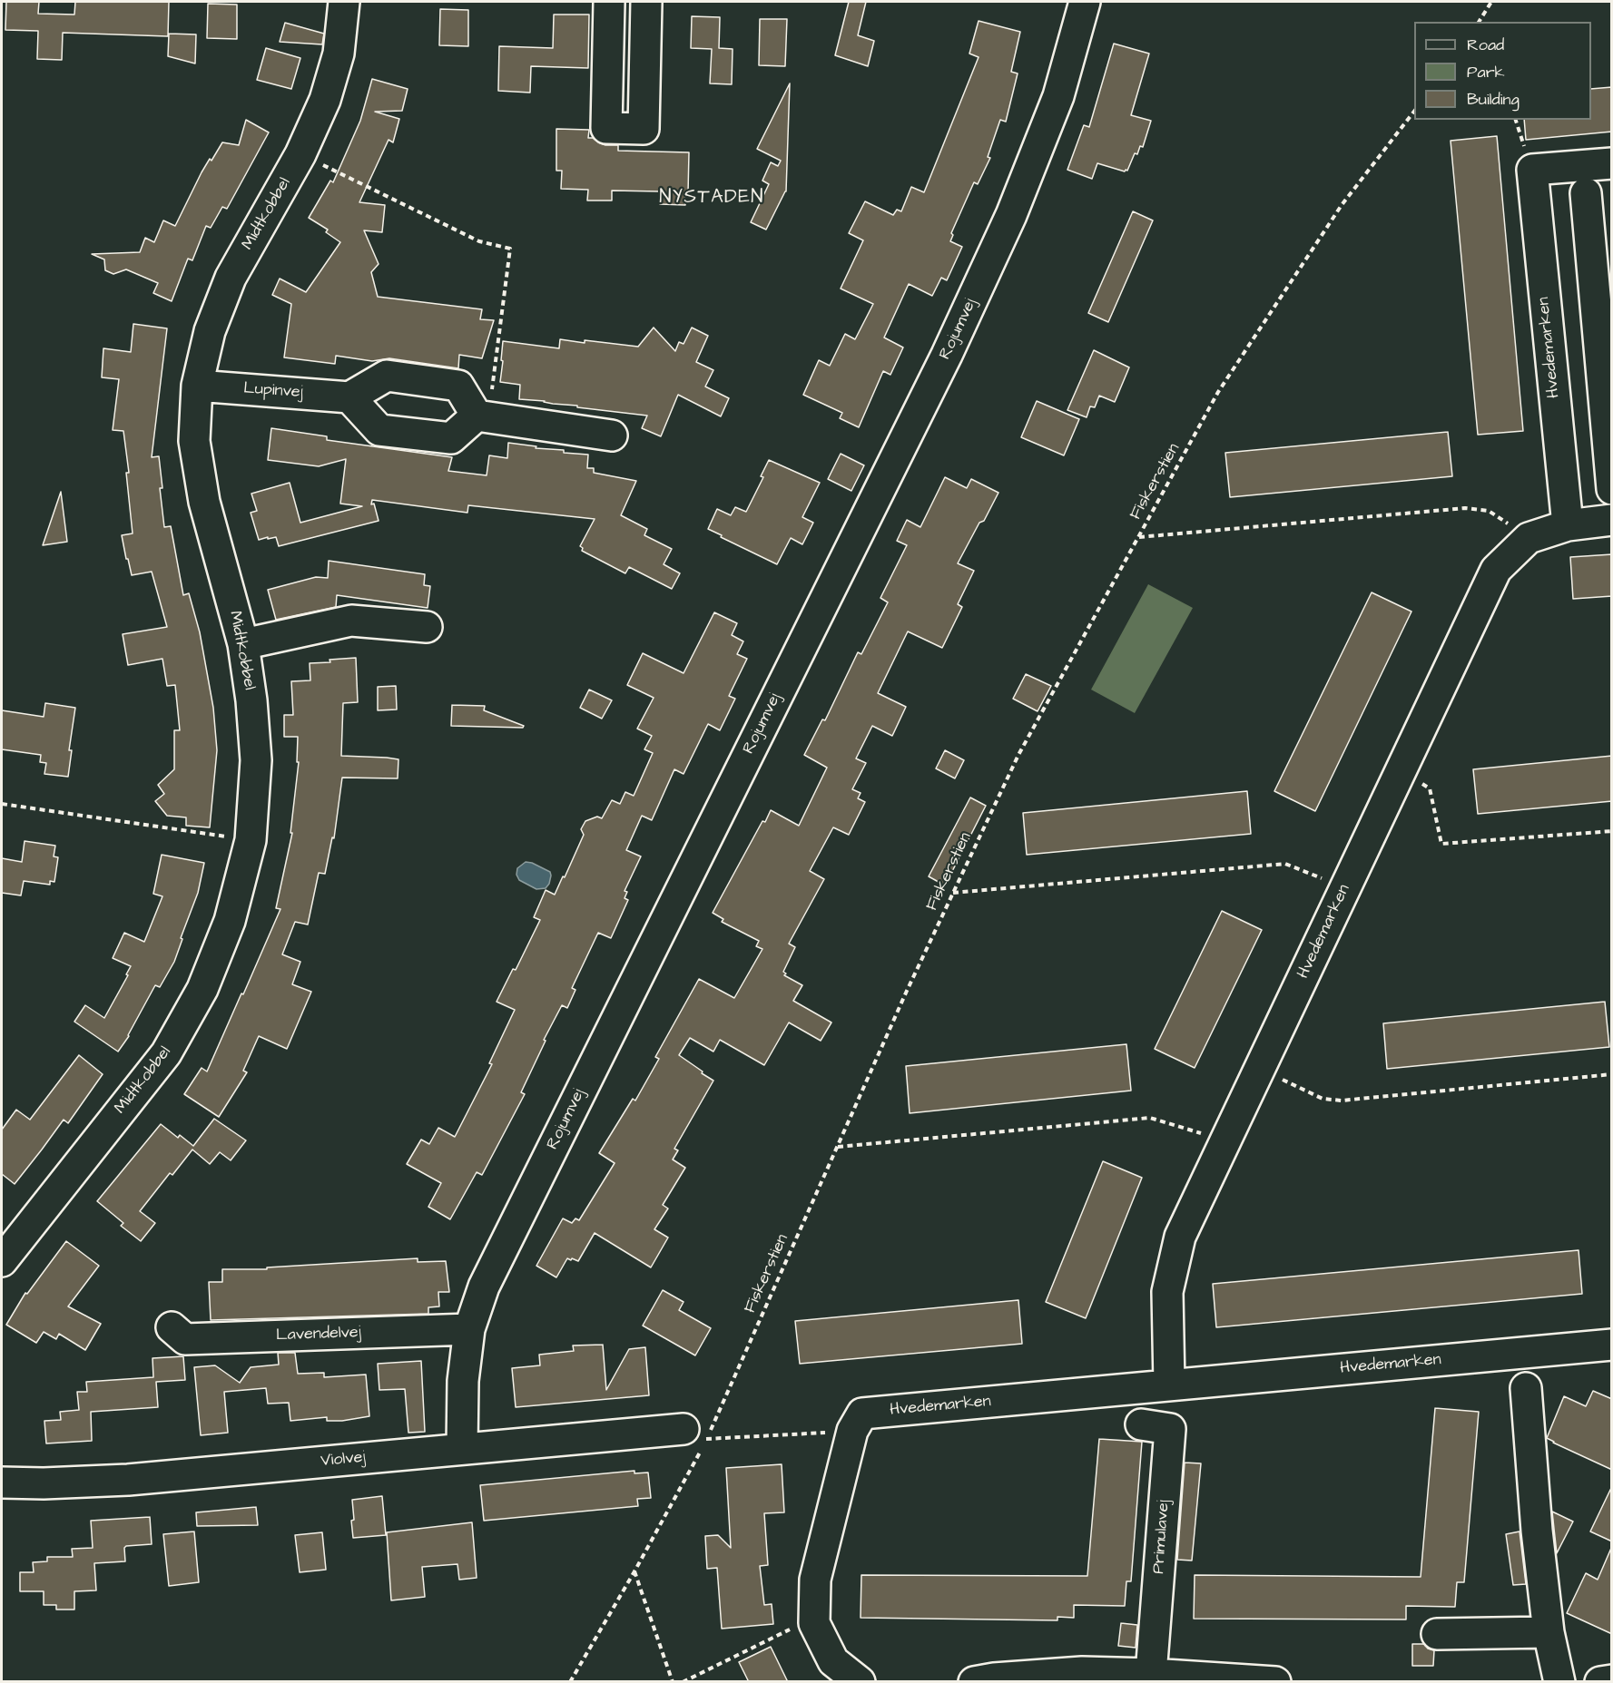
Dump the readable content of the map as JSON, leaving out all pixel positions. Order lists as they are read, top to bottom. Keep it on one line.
{"streets":{"street":["Midtkobbel","Rojumvej","Hvedemarken","Lupinvej","Lavendelvej","Violvej","Primulavej"],"path":["Fiskerstien"]},"crossings":[["Midtkobbel","Lupinvej"],["Rojumvej","Lavendelvej"],["Rojumvej","Violvej"],["Fiskerstien","Violvej"]],"districts":["NYSTADEN"],"legend":["Road","Park","Building"]}
